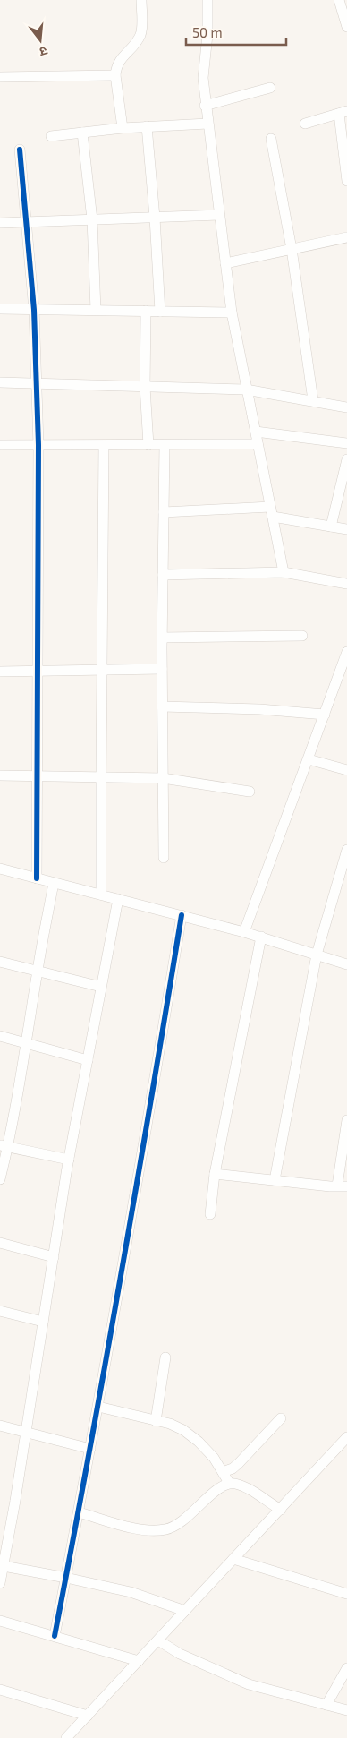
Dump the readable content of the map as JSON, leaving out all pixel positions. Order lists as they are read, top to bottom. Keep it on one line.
{"scale_bar":"50 m","north":"bottom"}
